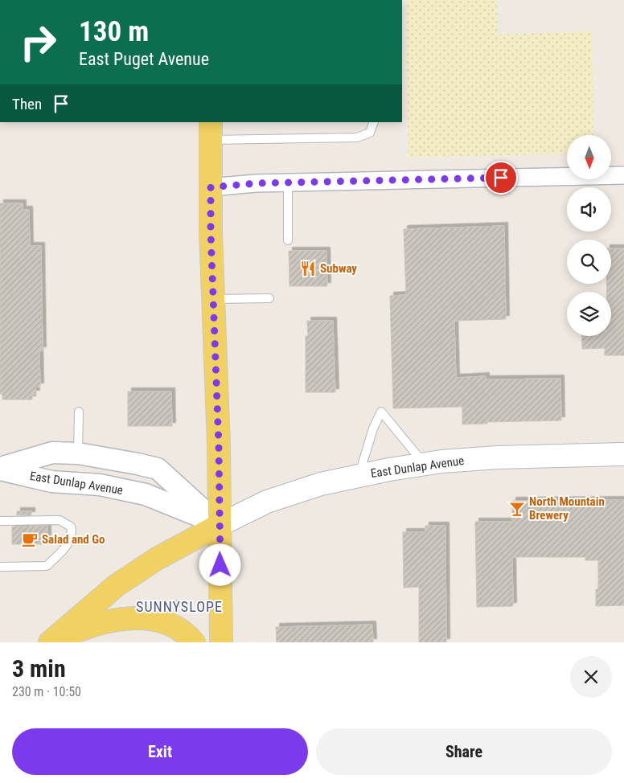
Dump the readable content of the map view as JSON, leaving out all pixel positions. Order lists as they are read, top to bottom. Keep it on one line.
{"streets":{"main road":["East Dunlap Avenue"]},"districts":["SUNNYSLOPE"],"places":{"restaurant":["Subway"],"bar":["North Mountain Brewery"],"cafe":["Salad and Go"]},"north":"bottom","page":{"turn":["130 m","East Puget Avenue"],"then":"Then","heading":["3 min","230 m · 10:50"],"buttons":["Exit","Share"]}}
